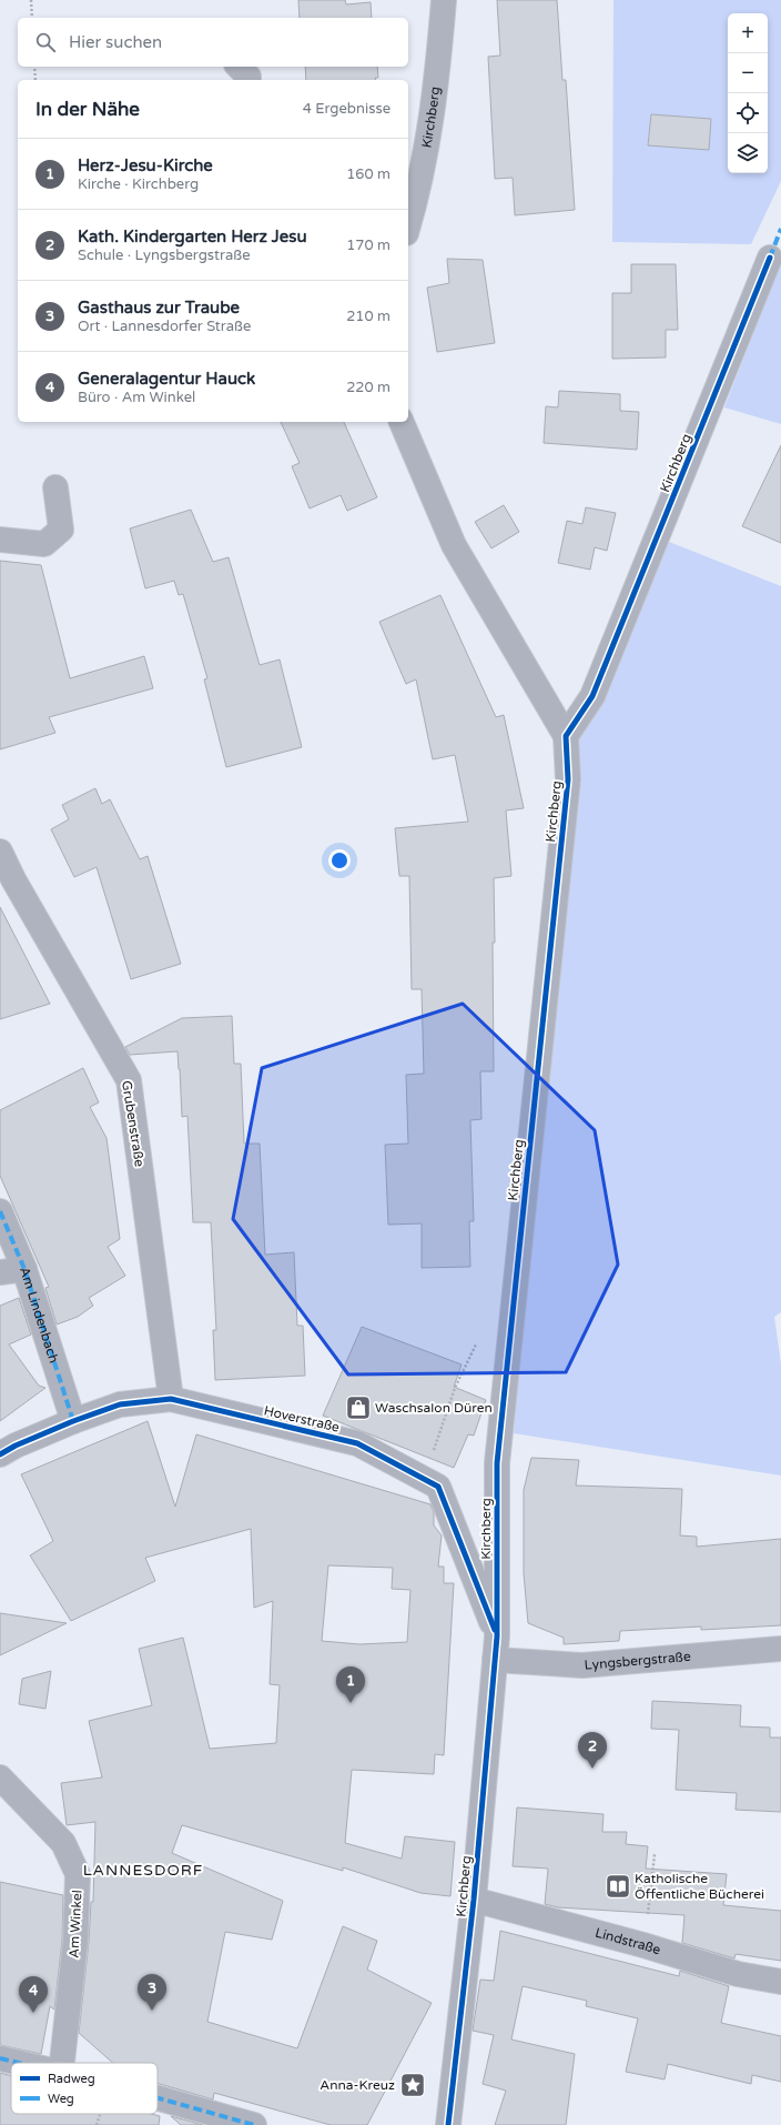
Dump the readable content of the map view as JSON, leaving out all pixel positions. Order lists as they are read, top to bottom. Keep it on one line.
{"streets":{"street":["Kirchberg","Grubenstraße","Am Lindenbach","Hoverstraße","Lyngsbergstraße","Am Winkel","Lindstraße"]},"crossings":[["Kirchberg","Hoverstraße"],["Kirchberg","Lyngsbergstraße"],["Kirchberg","Lindstraße"],["Grubenstraße","Hoverstraße"],["Am Lindenbach","Hoverstraße"]],"districts":["LANNESDORF"],"places":{"shop":["Waschsalon Düren"],"library":["Katholische Öffentliche Bücherei"],"place":["Anna-Kreuz"]},"legend":["Radweg","Weg"],"page":{"map_buttons":["+","−"],"search":"Hier suchen","heading":["In der Nähe","4 Ergebnisse"],"list":[{"mark":"1","name":"Herz-Jesu-Kirche","note":"Kirche · Kirchberg","value":"160 m"},{"mark":"2","name":"Kath. Kindergarten Herz Jesu","note":"Schule · Lyngsbergstraße","value":"170 m"},{"mark":"3","name":"Gasthaus zur Traube","note":"Ort · Lannesdorfer Straße","value":"210 m"},{"mark":"4","name":"Generalagentur Hauck","note":"Büro · Am Winkel","value":"220 m"}],"pins":["1","2","3","4"]}}
